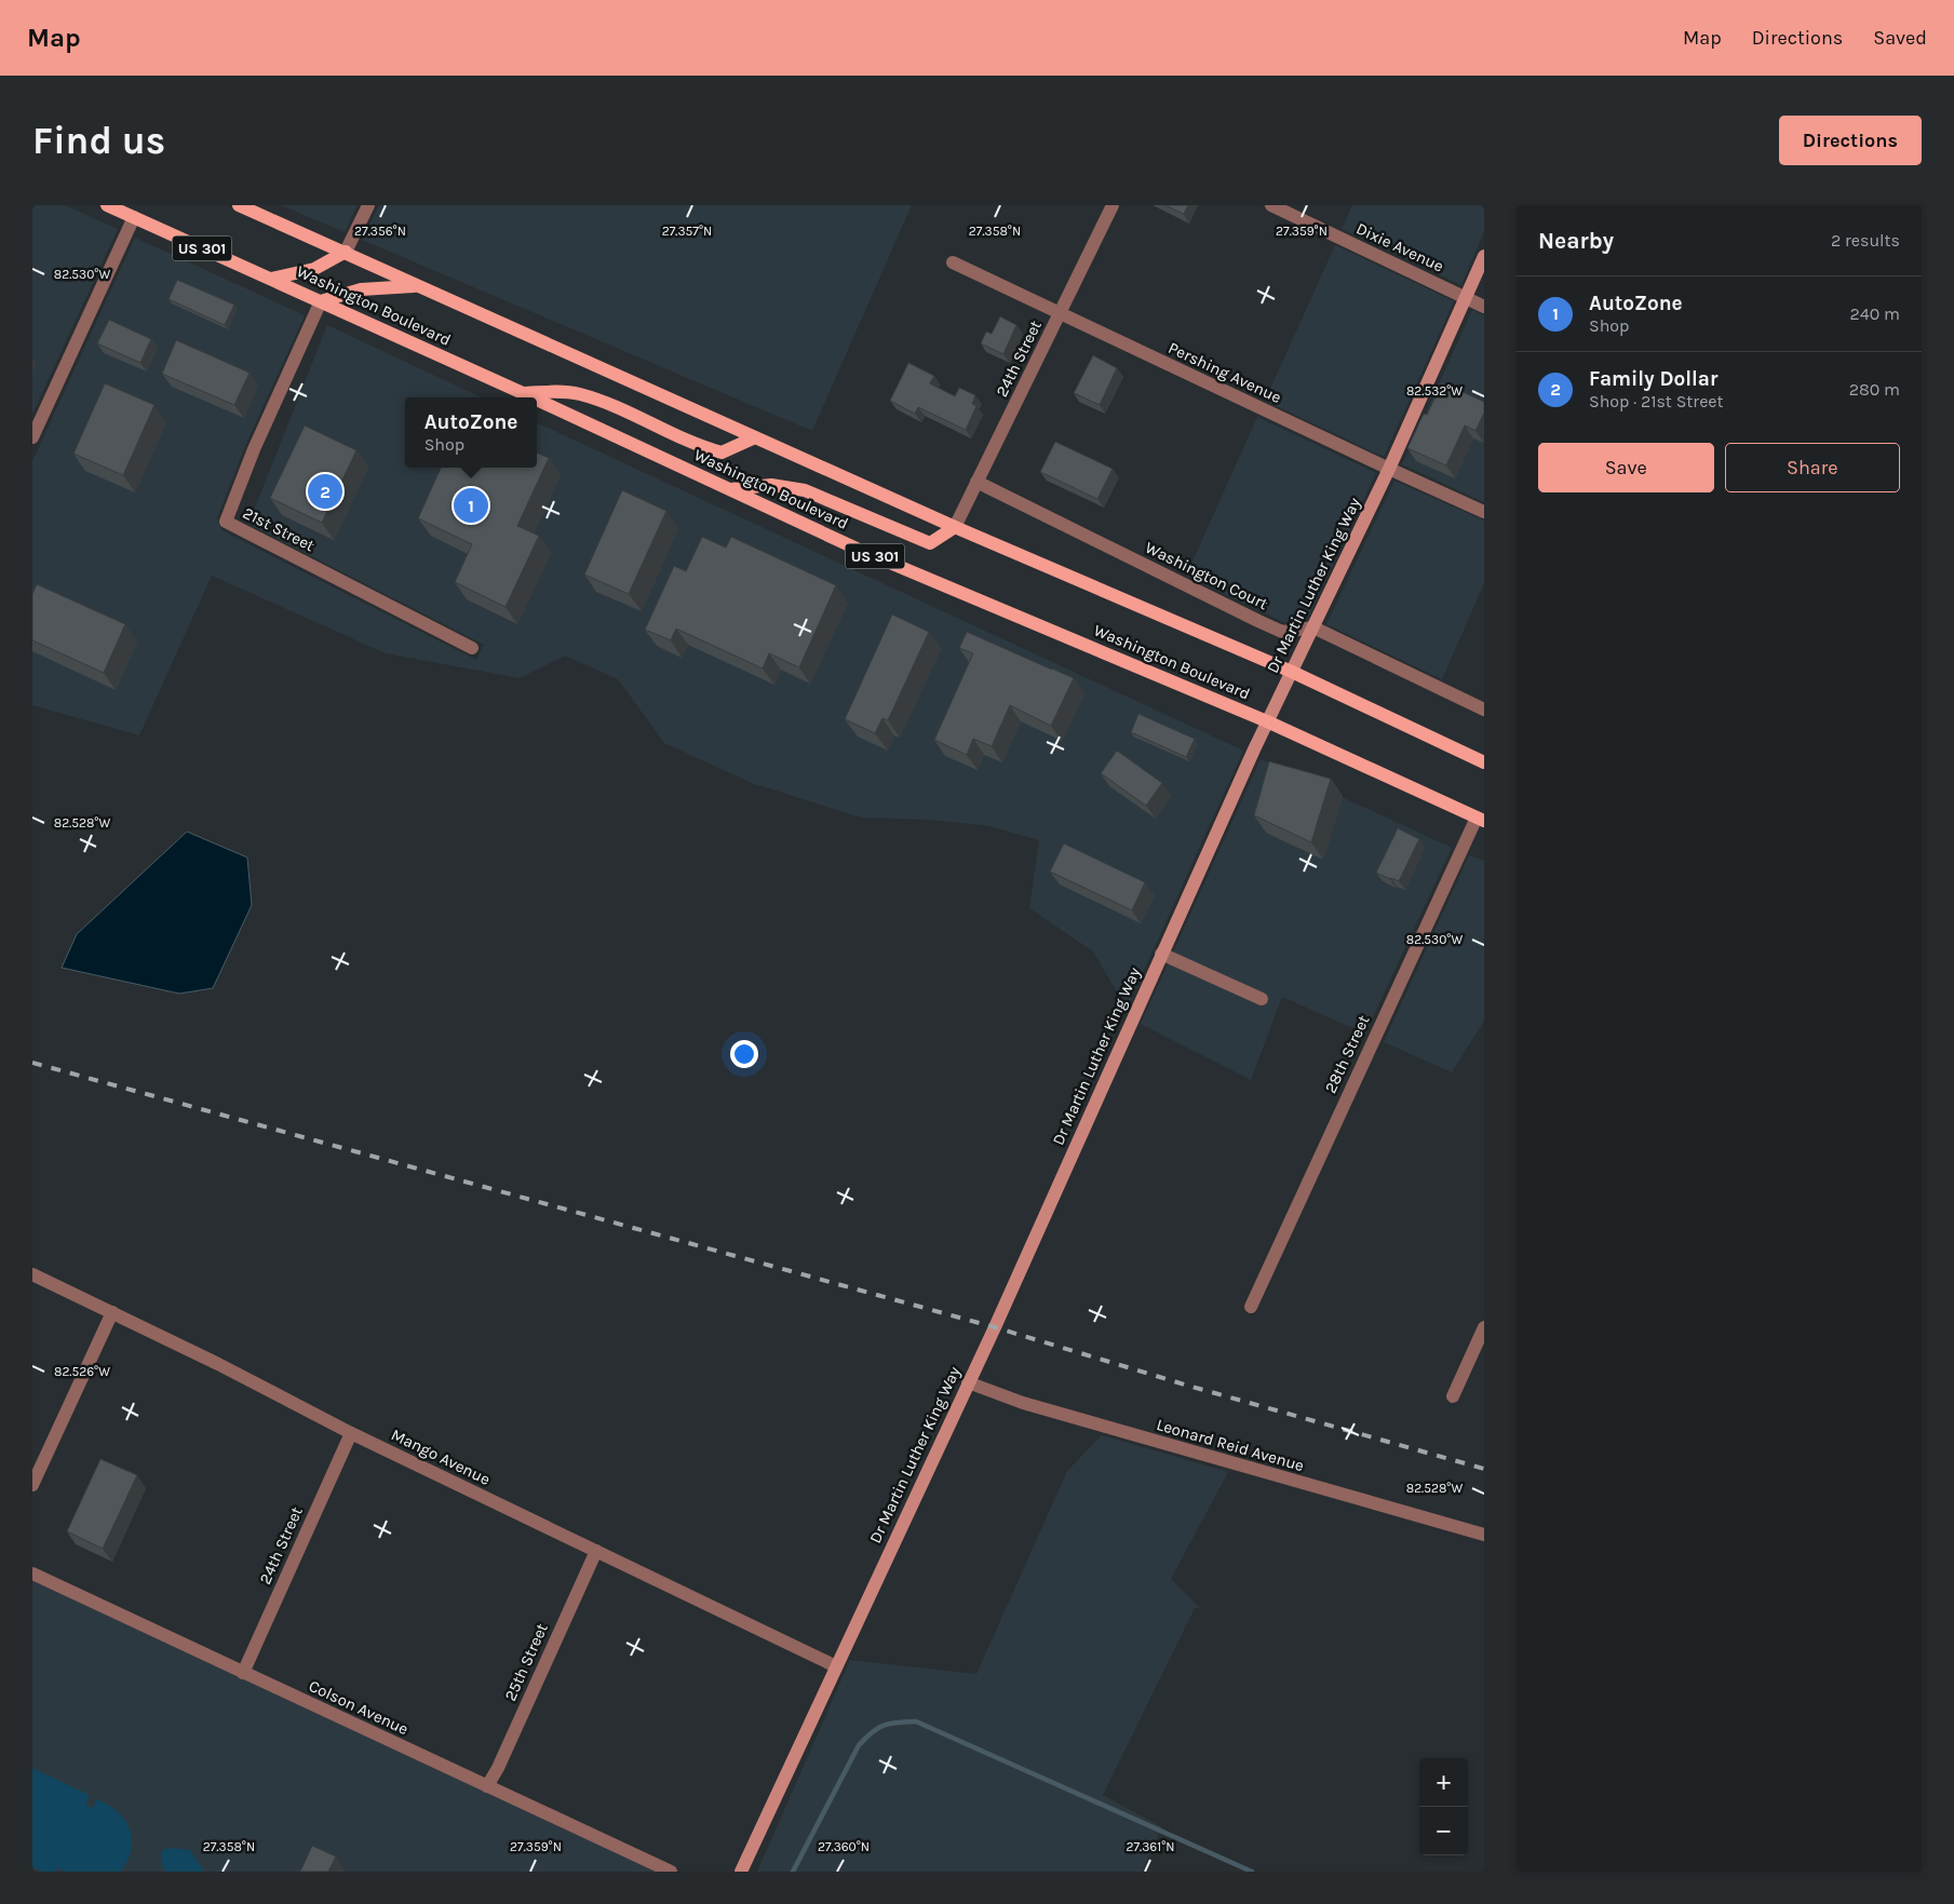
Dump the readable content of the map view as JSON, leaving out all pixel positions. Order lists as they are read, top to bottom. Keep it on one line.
{"streets":{"main road":["US 301","Washington Boulevard"],"street":["Dixie Avenue","24th Street","Pershing Avenue","21st Street","Washington Court","Dr Martin Luther King Way","28th Street","Leonard Reid Avenue","Mango Avenue","25th Street","Colson Avenue"]},"crossings":[["Dixie Avenue","Dr Martin Luther King Way"],["Washington Boulevard","21st Street"],["Washington Boulevard","Dr Martin Luther King Way"],["Washington Boulevard","28th Street"],["24th Street","Pershing Avenue"],["24th Street","Washington Court"],["24th Street","Mango Avenue"],["24th Street","Colson Avenue"],["Pershing Avenue","Dr Martin Luther King Way"],["Washington Court","Dr Martin Luther King Way"],["Dr Martin Luther King Way","Leonard Reid Avenue"],["Dr Martin Luther King Way","Mango Avenue"],["Mango Avenue","25th Street"],["25th Street","Colson Avenue"]],"page":{"header":"Map","nav":["Map","Directions","Saved"],"buttons":["Directions",["Save","Share"]],"title":"Find us","heading":["Nearby","2 results"],"list":[{"mark":"1","name":"AutoZone","note":"Shop","value":"240 m"},{"mark":"2","name":"Family Dollar","note":"Shop · 21st Street","value":"280 m"}],"popup":["AutoZone","Shop"],"pins":["2","1"],"map_buttons":["+","−"]},"coordinates":["27.356°N","27.357°N","27.358°N","27.359°N","82.530°W","82.532°W","82.528°W","82.526°W","27.360°N","27.361°N"]}
